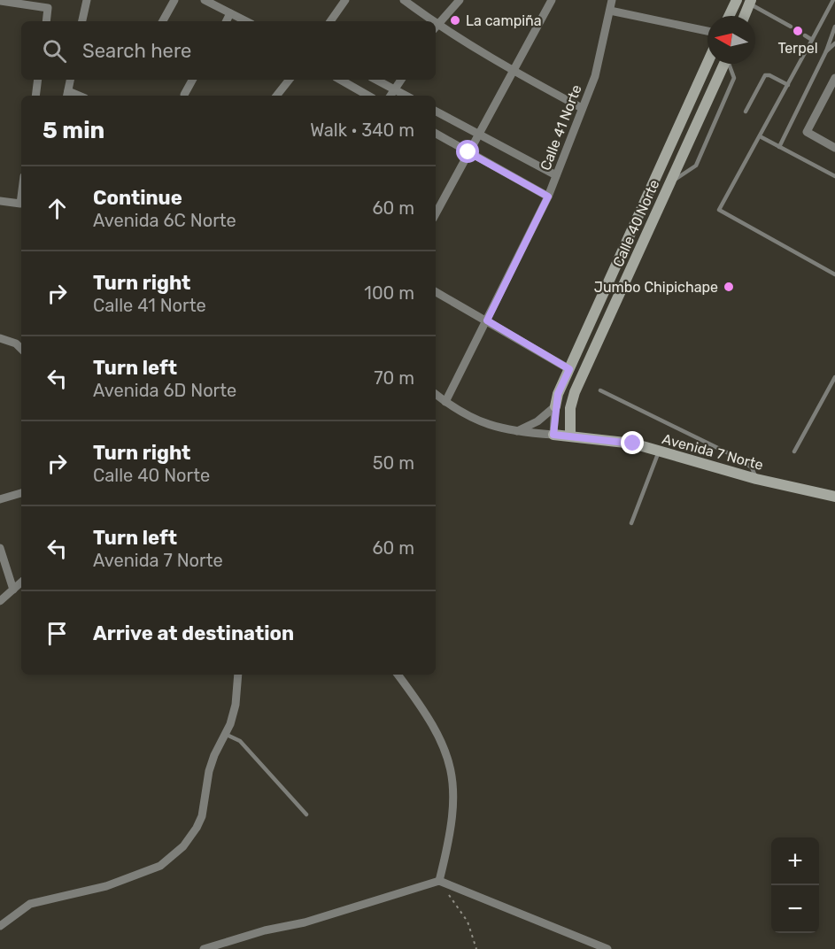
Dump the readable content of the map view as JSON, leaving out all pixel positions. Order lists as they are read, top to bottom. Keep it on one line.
{"streets":{"street":["Calle 41 Norte","Calle 40 Norte","Avenida 7 Norte"]},"crossings":[["Calle 41 Norte","Avenida 7 Norte"],["Calle 40 Norte","Avenida 7 Norte"]],"places":["La campiña","Terpel","Jumbo Chipichape"],"north":"left","page":{"search":"Search here","heading":["5 min","Walk · 340 m"],"list":[["Continue","Avenida 6C Norte","60 m"],["Turn right","Calle 41 Norte","100 m"],["Turn left","Avenida 6D Norte","70 m"],["Turn right","Calle 40 Norte","50 m"],["Turn left","Avenida 7 Norte","60 m"],"Arrive at destination"],"map_buttons":["+","−"]}}
